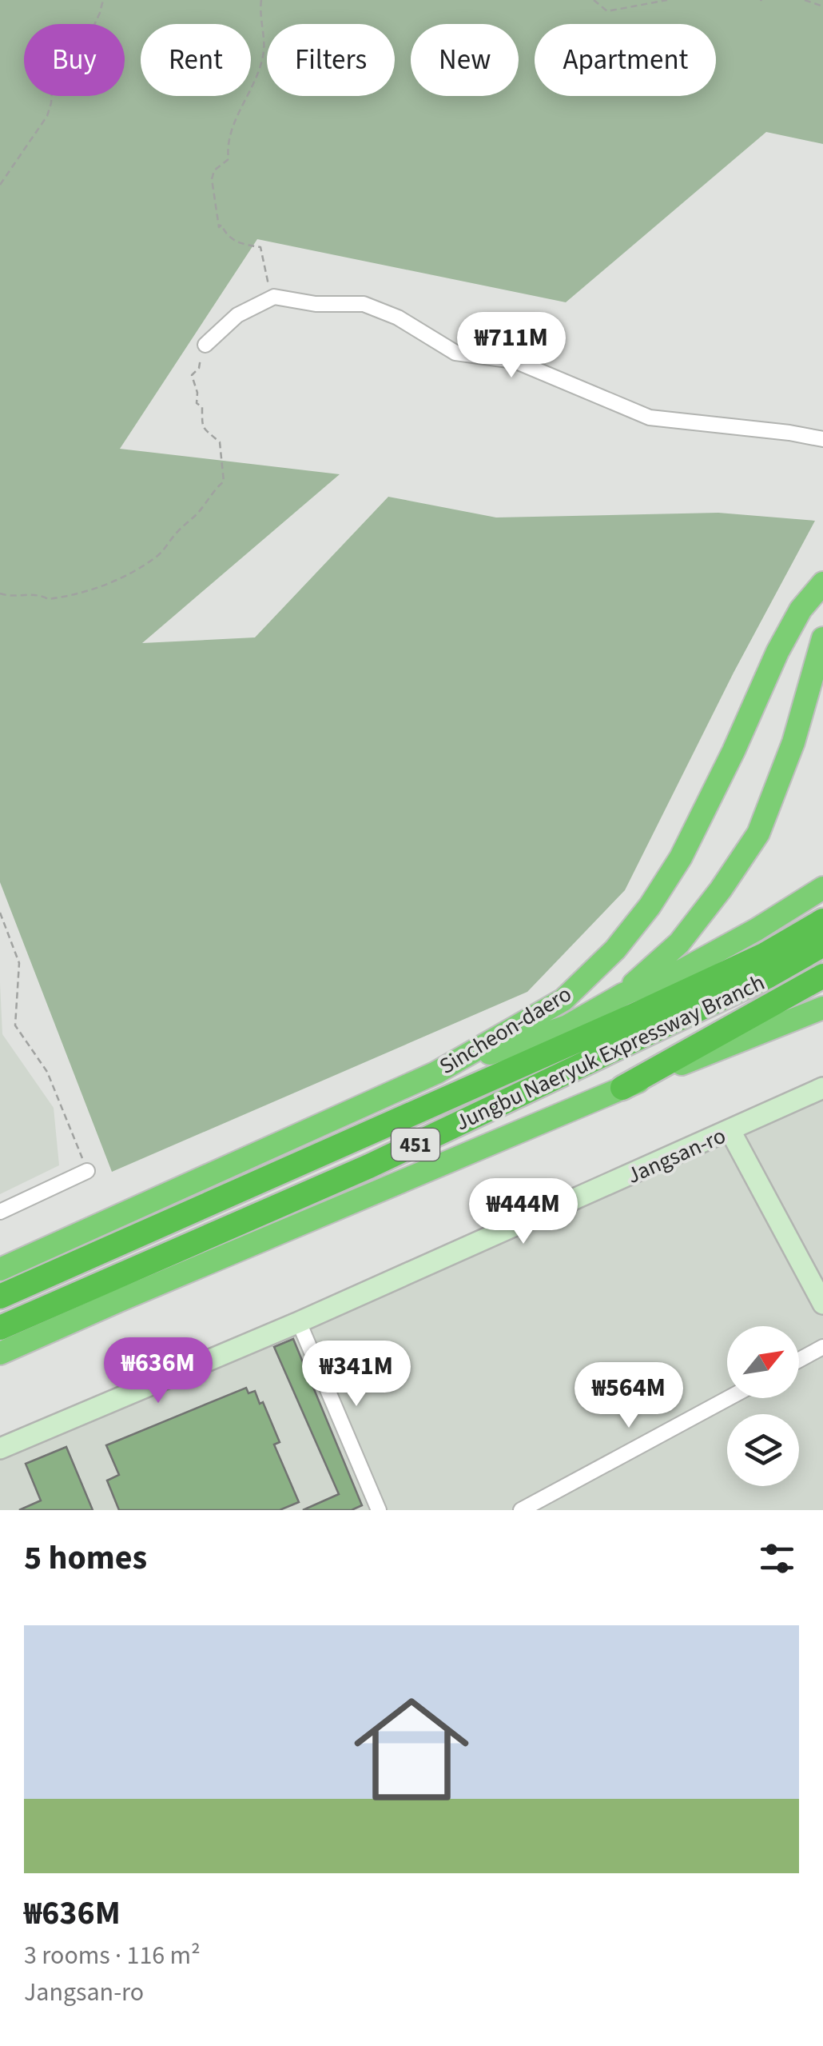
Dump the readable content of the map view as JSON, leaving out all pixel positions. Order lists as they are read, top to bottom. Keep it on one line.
{"streets":{"highway":["Sincheon-daero","Jungbu Naeryuk Expressway Branch","451"],"main road":["Jangsan-ro"]},"north":"top right","page":{"chip":["Buy","Rent","Filters","New","Apartment"],"price":["₩711M","₩444M","₩636M","₩341M","₩564M"],"heading":"5 homes","list":[{"name":"₩636M","note":"3 rooms · 116 m² · Jangsan-ro"}]}}
